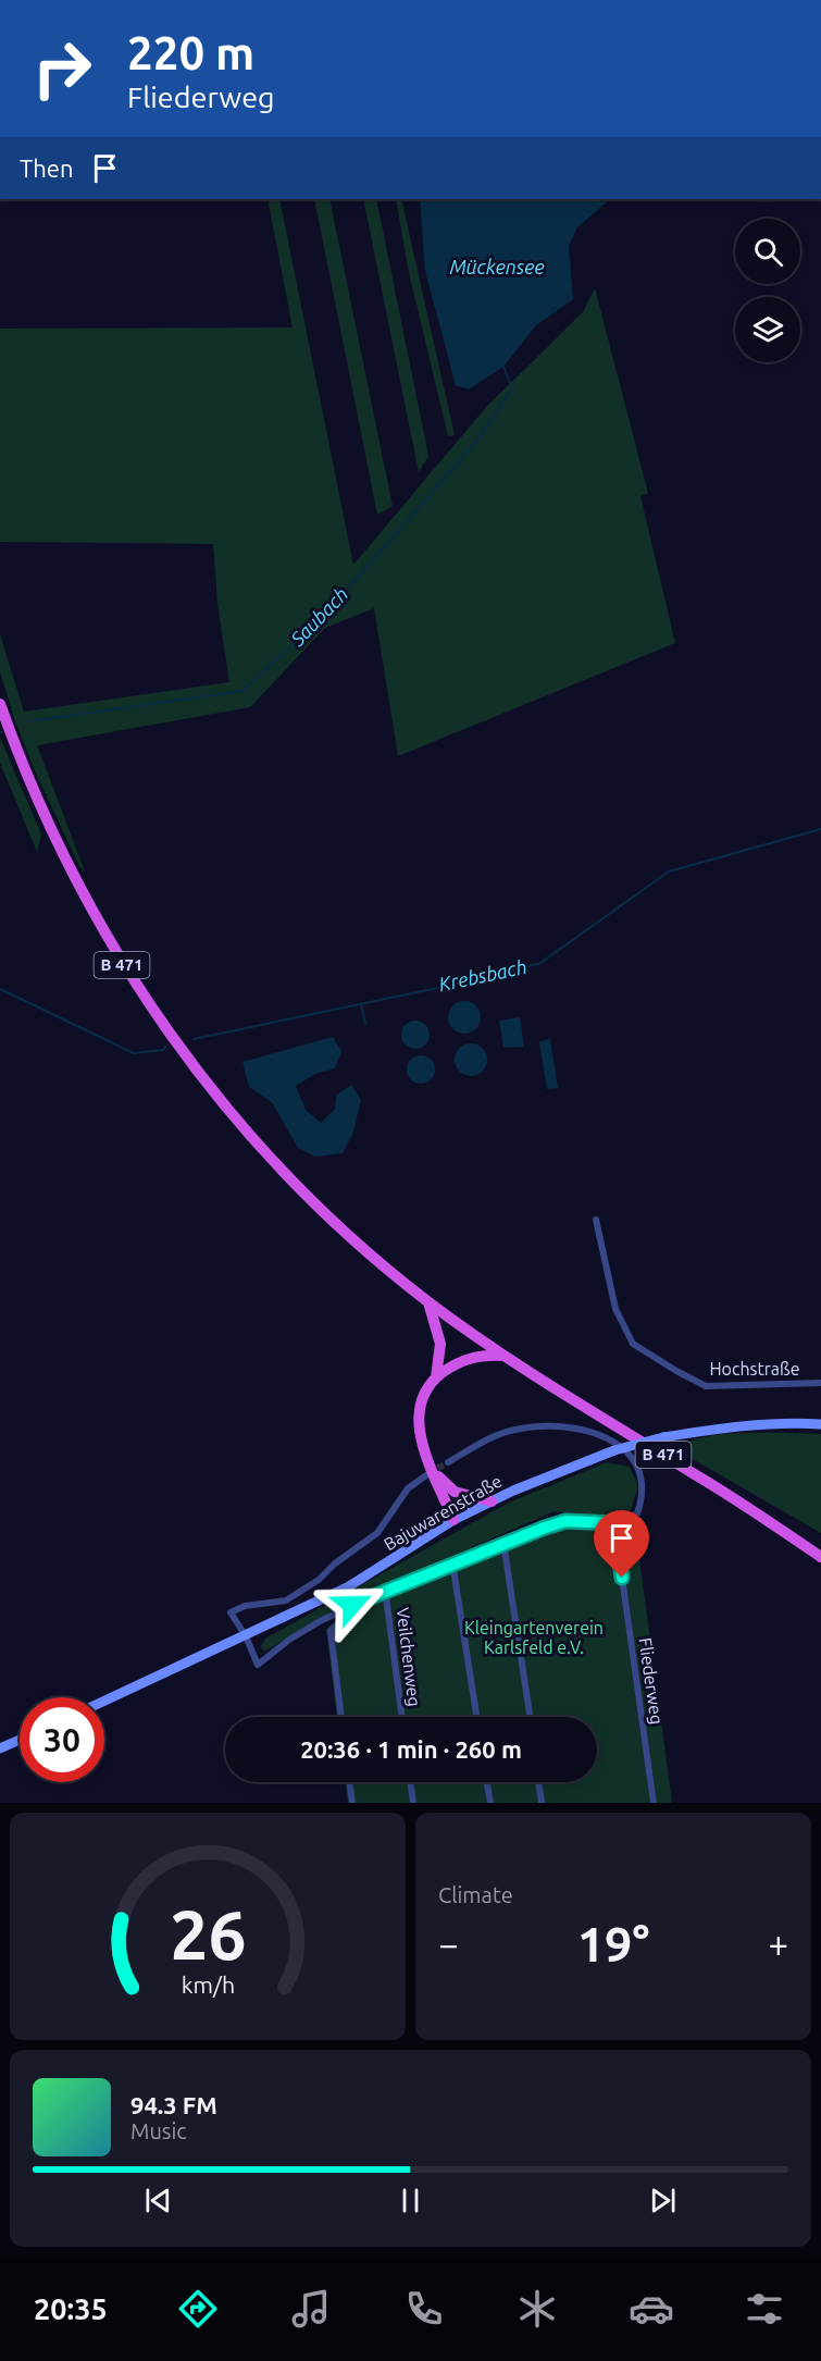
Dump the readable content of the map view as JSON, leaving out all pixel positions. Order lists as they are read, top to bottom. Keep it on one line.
{"streets":{"highway":["B 471"],"main road":["Bajuwarenstraße"],"street":["Hochstraße","Veilchenweg","Fliederweg"]},"water":["Mückensee","Saubach","Krebsbach"],"parks":["Kleingartenverein Karlsfeld e.V."],"page":{"turn":["220 m","Fliederweg"],"then":"Then","limit":"30","trip":"20:36 · 1 min · 260 m","tile":"Climate","heat":["−","19°","+"],"song":["94.3 FM","Music"],"tabs":"20:35","gauge":["26","km/h"]}}
